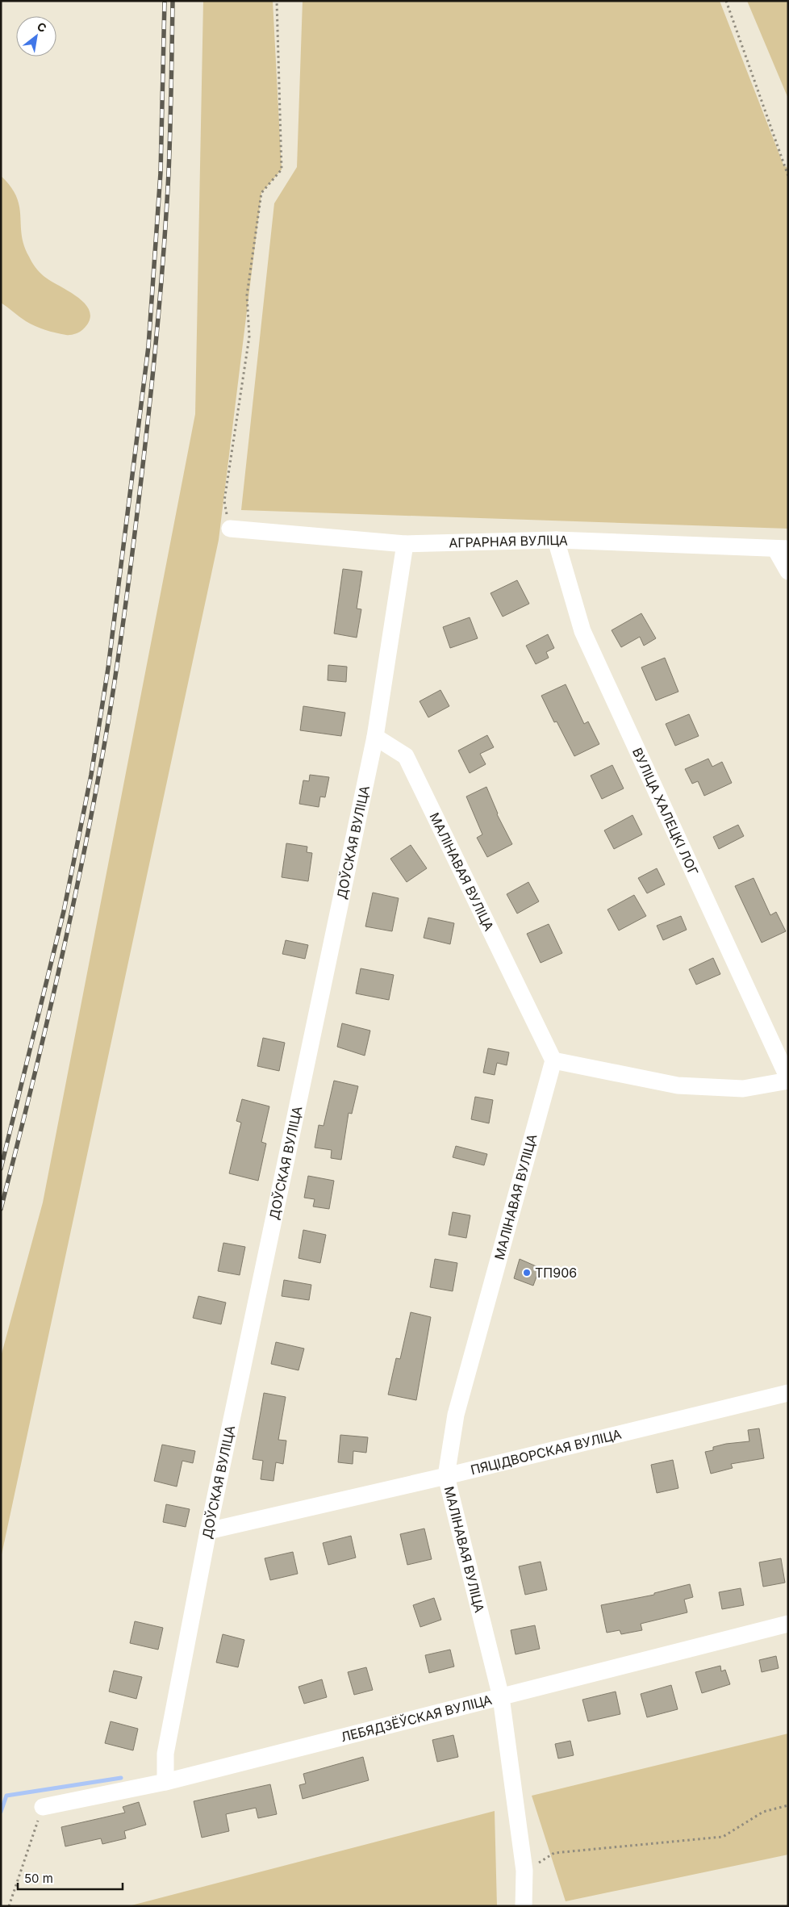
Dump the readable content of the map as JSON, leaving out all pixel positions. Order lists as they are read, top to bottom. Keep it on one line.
{"streets":{"street":["АГРАРНАЯ ВУЛІЦА","ВУЛІЦА ХАЛЕЦКІ ЛОГ","ДОЎСКАЯ ВУЛІЦА","МАЛІНАВАЯ ВУЛІЦА","ПЯЦІДВОРСКАЯ ВУЛІЦА","ЛЕБЯДЗЁЎСКАЯ ВУЛІЦА"]},"crossings":[["АГРАРНАЯ ВУЛІЦА","ВУЛІЦА ХАЛЕЦКІ ЛОГ"],["АГРАРНАЯ ВУЛІЦА","ДОЎСКАЯ ВУЛІЦА"],["ДОЎСКАЯ ВУЛІЦА","МАЛІНАВАЯ ВУЛІЦА"],["ДОЎСКАЯ ВУЛІЦА","ПЯЦІДВОРСКАЯ ВУЛІЦА"],["ДОЎСКАЯ ВУЛІЦА","ЛЕБЯДЗЁЎСКАЯ ВУЛІЦА"],["МАЛІНАВАЯ ВУЛІЦА","ПЯЦІДВОРСКАЯ ВУЛІЦА"],["МАЛІНАВАЯ ВУЛІЦА","ЛЕБЯДЗЁЎСКАЯ ВУЛІЦА"]],"places":["ТП906"],"scale_bar":"50 m","north":"top right"}
